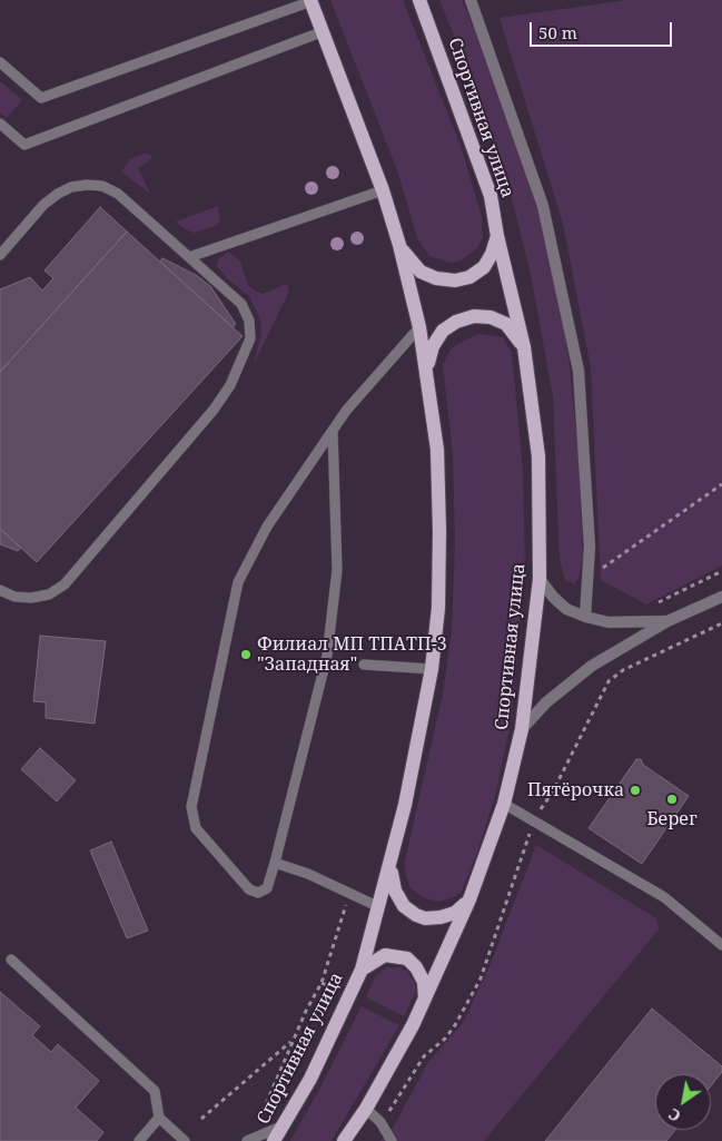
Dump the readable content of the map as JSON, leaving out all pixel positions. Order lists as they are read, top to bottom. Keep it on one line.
{"streets":{"main road":["Спортивная улица"]},"places":["Филиал МП ТПАТП-3 \"Западная\"","Пятёрочка","Берег"],"scale_bar":"50 m","north":"bottom left"}
